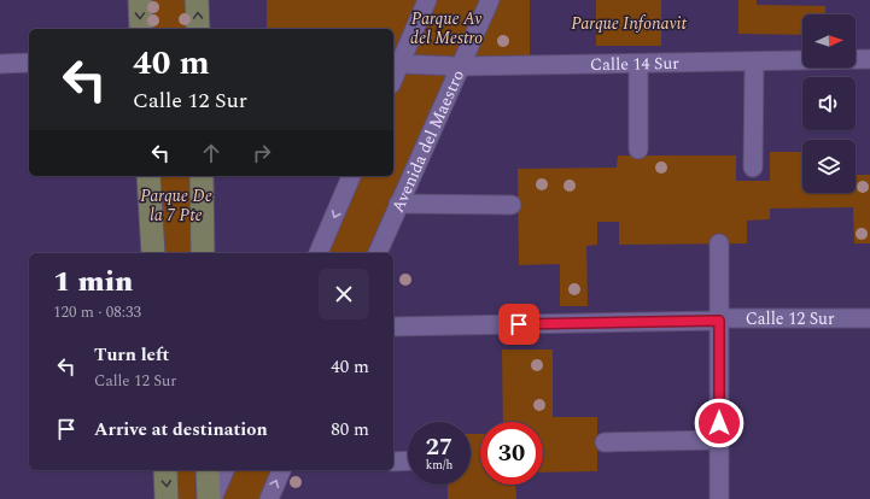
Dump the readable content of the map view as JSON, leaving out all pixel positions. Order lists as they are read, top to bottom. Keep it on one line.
{"streets":{"street":["Calle 14 Sur","Avenida del Maestro","Calle 12 Sur"]},"crossings":[["Calle 14 Sur","Avenida del Maestro"]],"parks":["Parque Av del Mestro","Parque Infonavit","Parque De la 7 Pte"],"north":"right","page":{"turn":["40 m","Calle 12 Sur"],"heading":["1 min","120 m · 08:33"],"list":[{"name":"Turn left","note":"Calle 12 Sur","value":"40 m"},{"name":"Arrive at destination","value":"80 m"}],"speed":"27 km/h","limit":"30"}}
